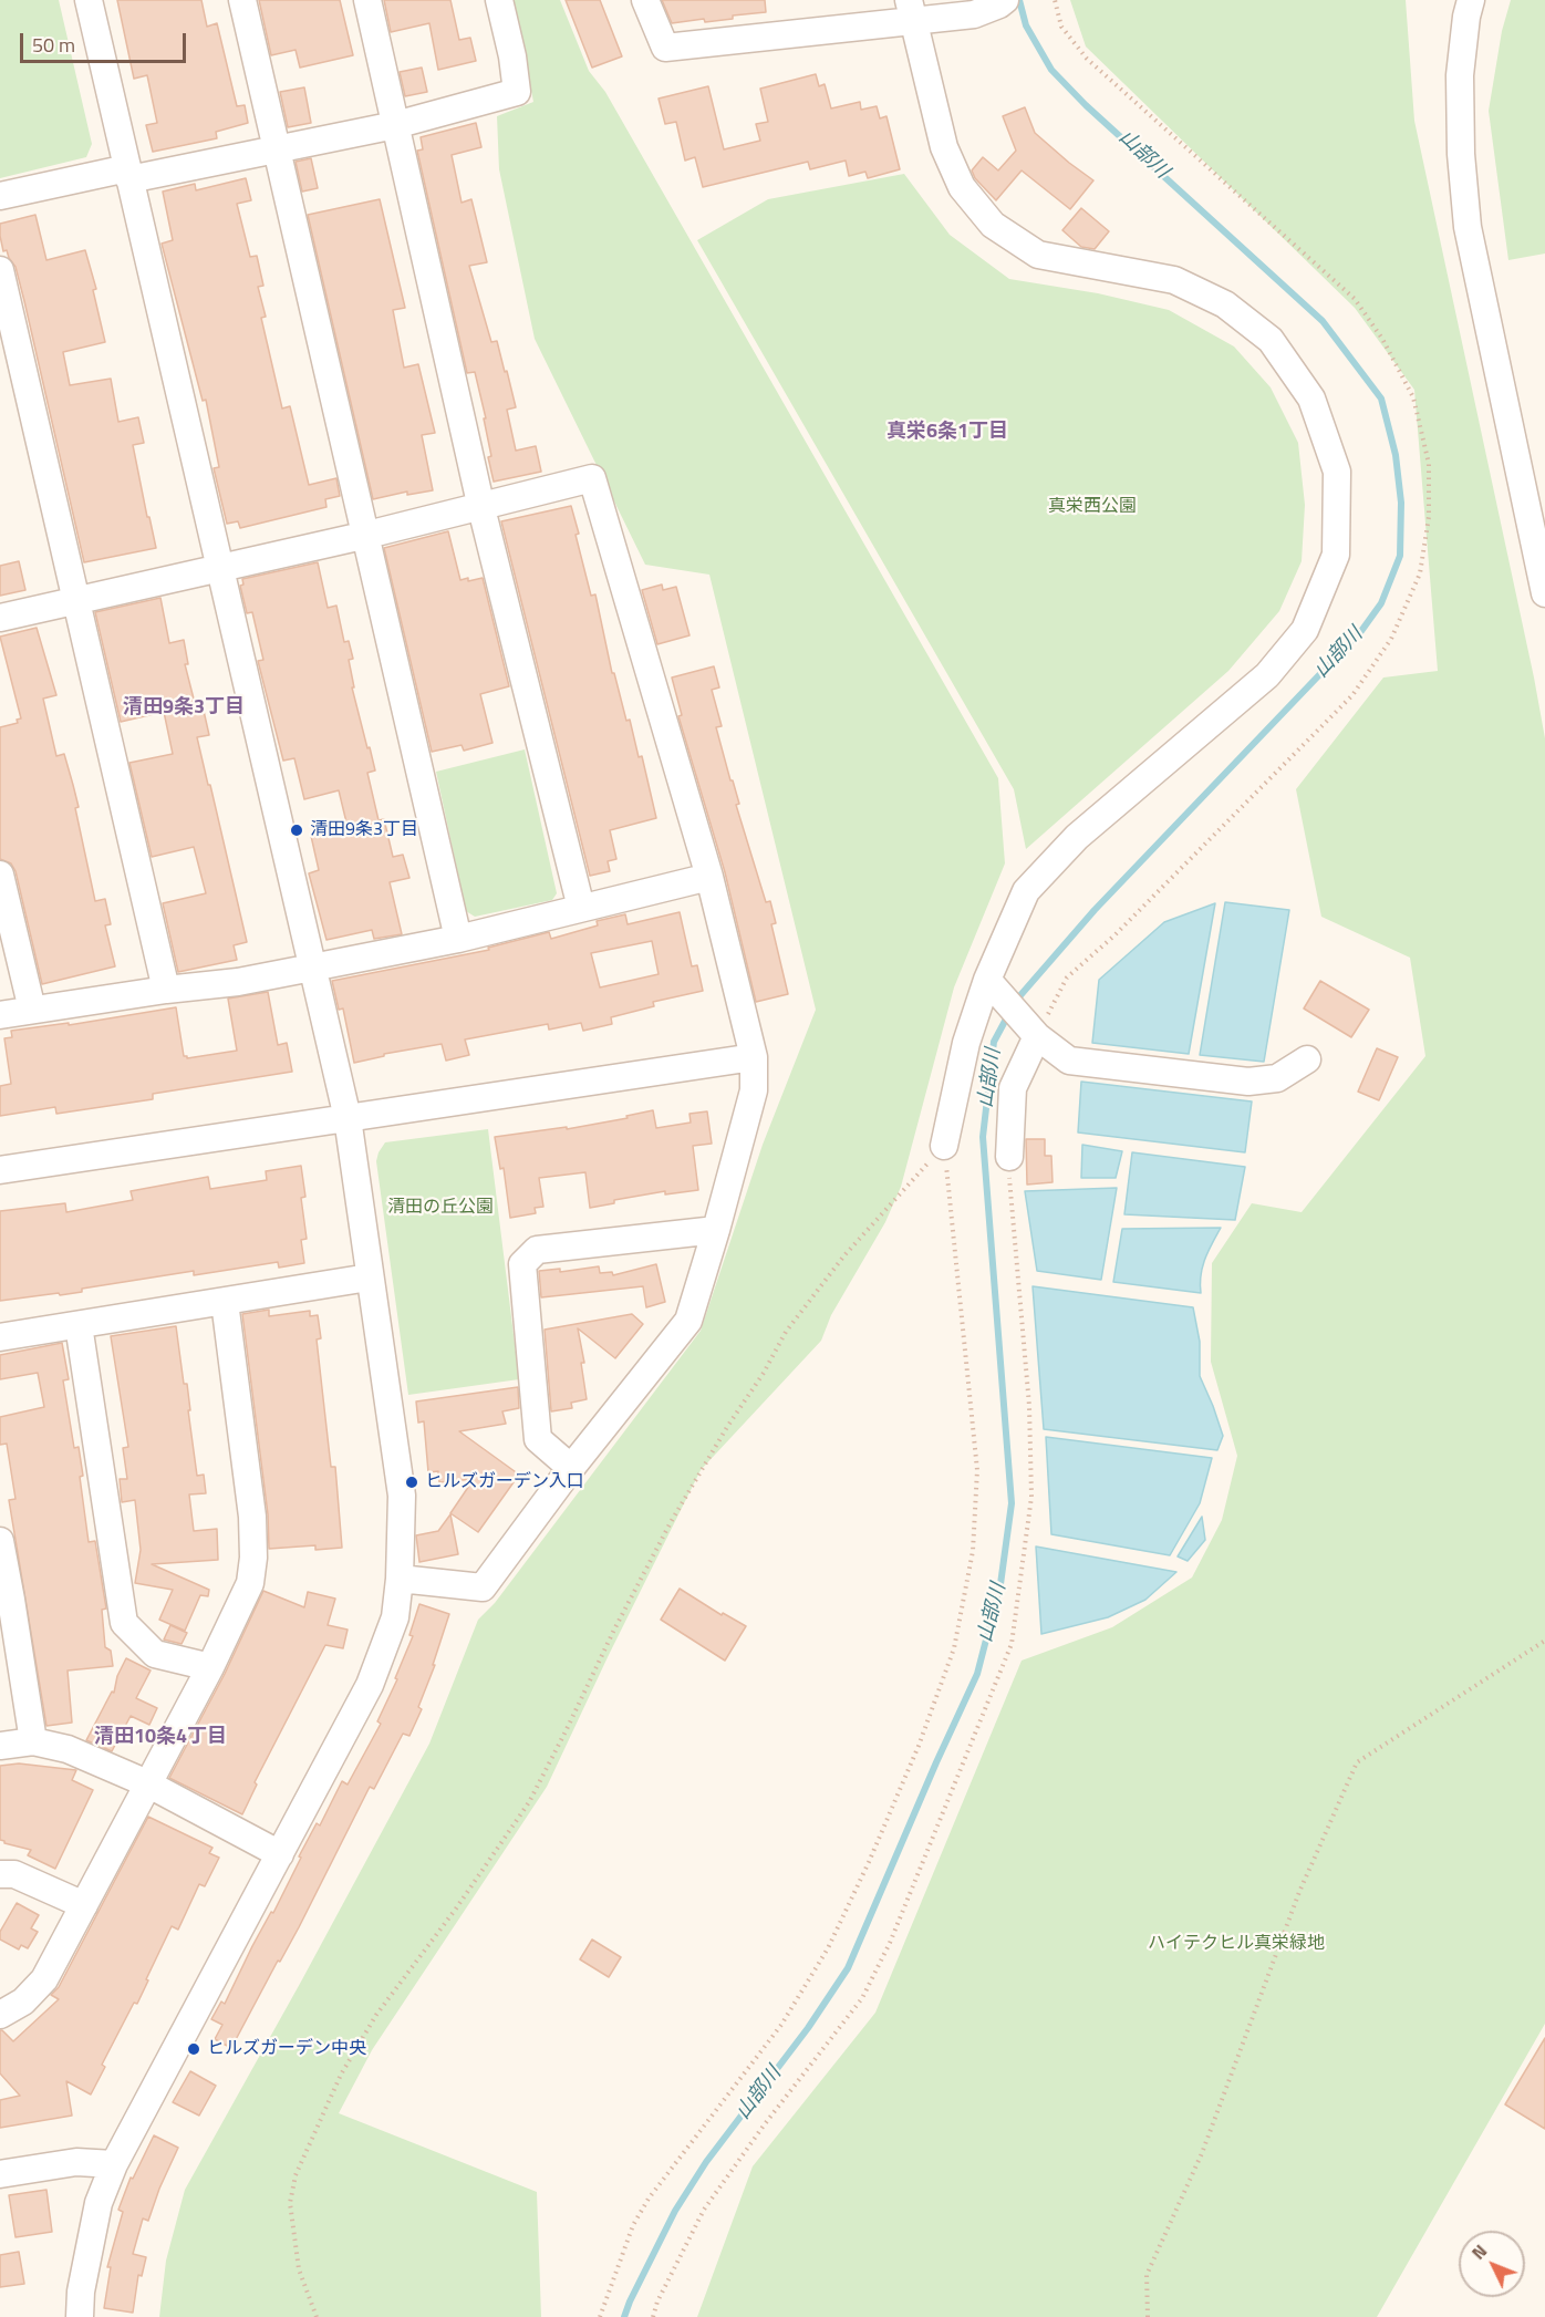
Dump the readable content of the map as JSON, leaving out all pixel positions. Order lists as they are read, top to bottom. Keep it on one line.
{"districts":["真栄6条1丁目","清田9条3丁目","清田10条4丁目"],"water":["山部川"],"parks":["真栄西公園","清田の丘公園","ハイテクヒル真栄緑地"],"places":["清田9条3丁目","ヒルズガーデン入口","ヒルズガーデン中央"],"scale_bar":"50 m","north":"top left"}
